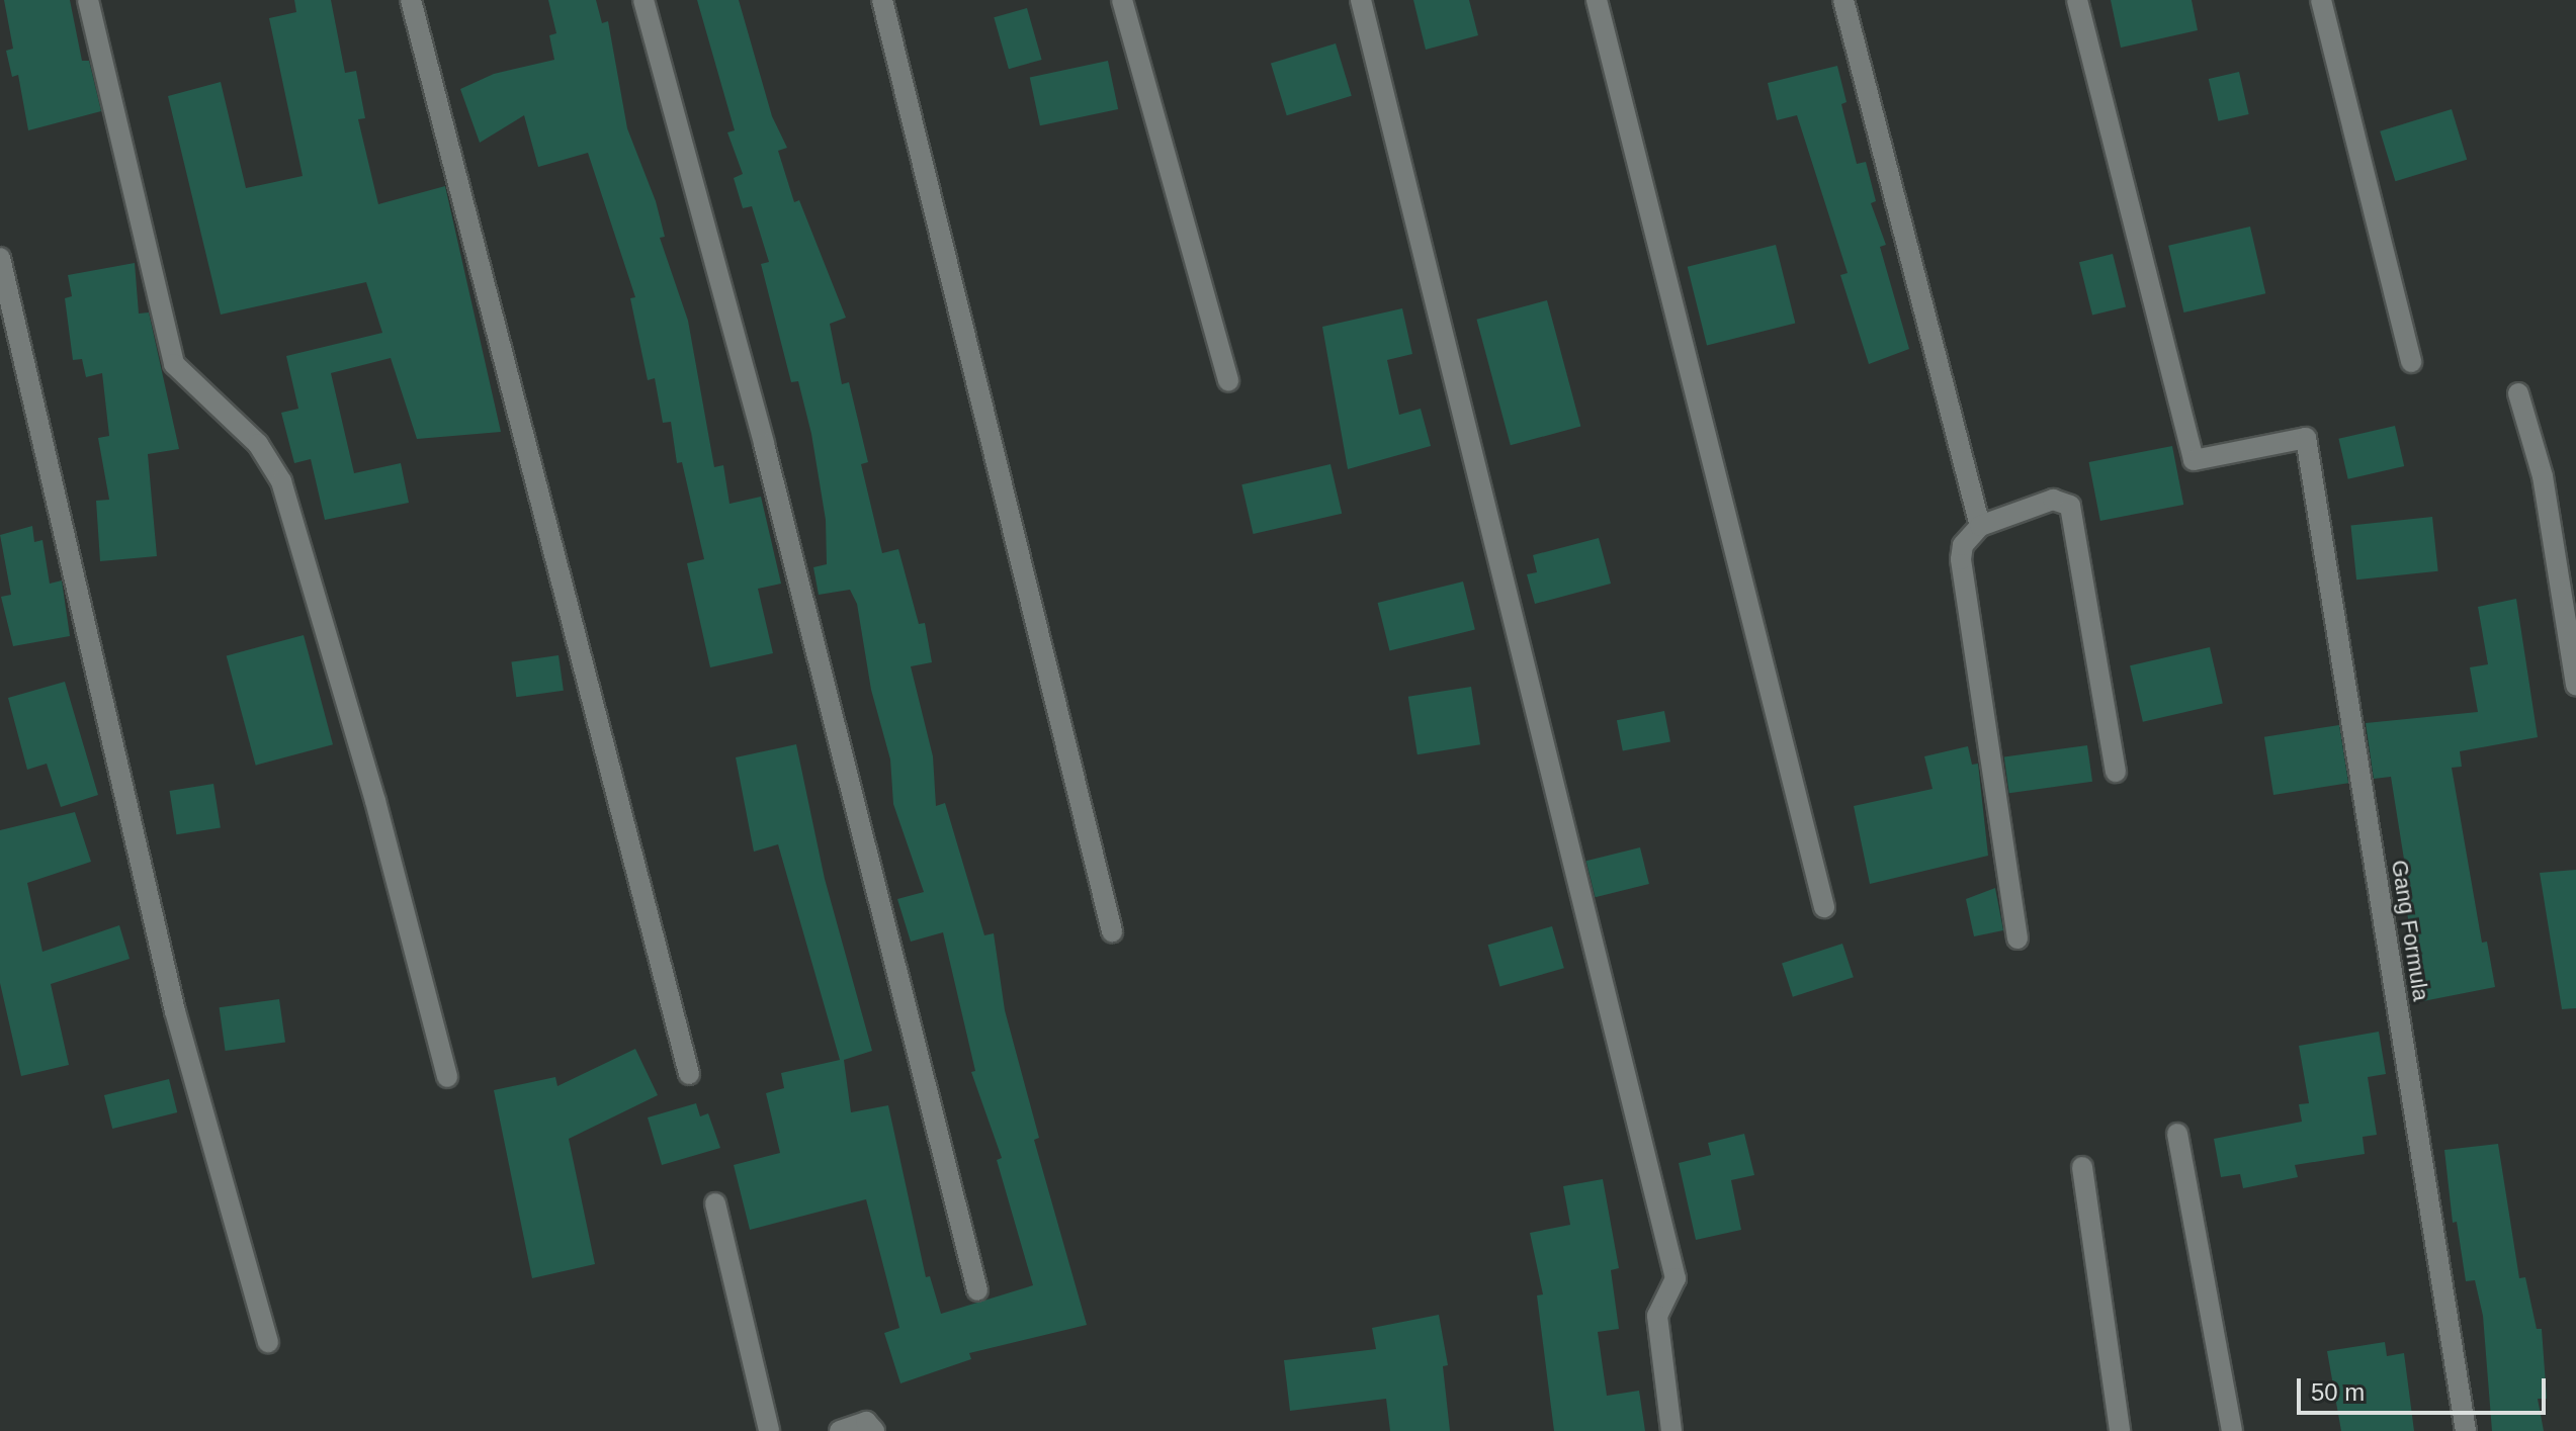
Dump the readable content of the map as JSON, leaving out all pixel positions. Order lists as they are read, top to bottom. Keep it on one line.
{"streets":{"street":["Gang Formula"]},"scale_bar":"50 m"}
